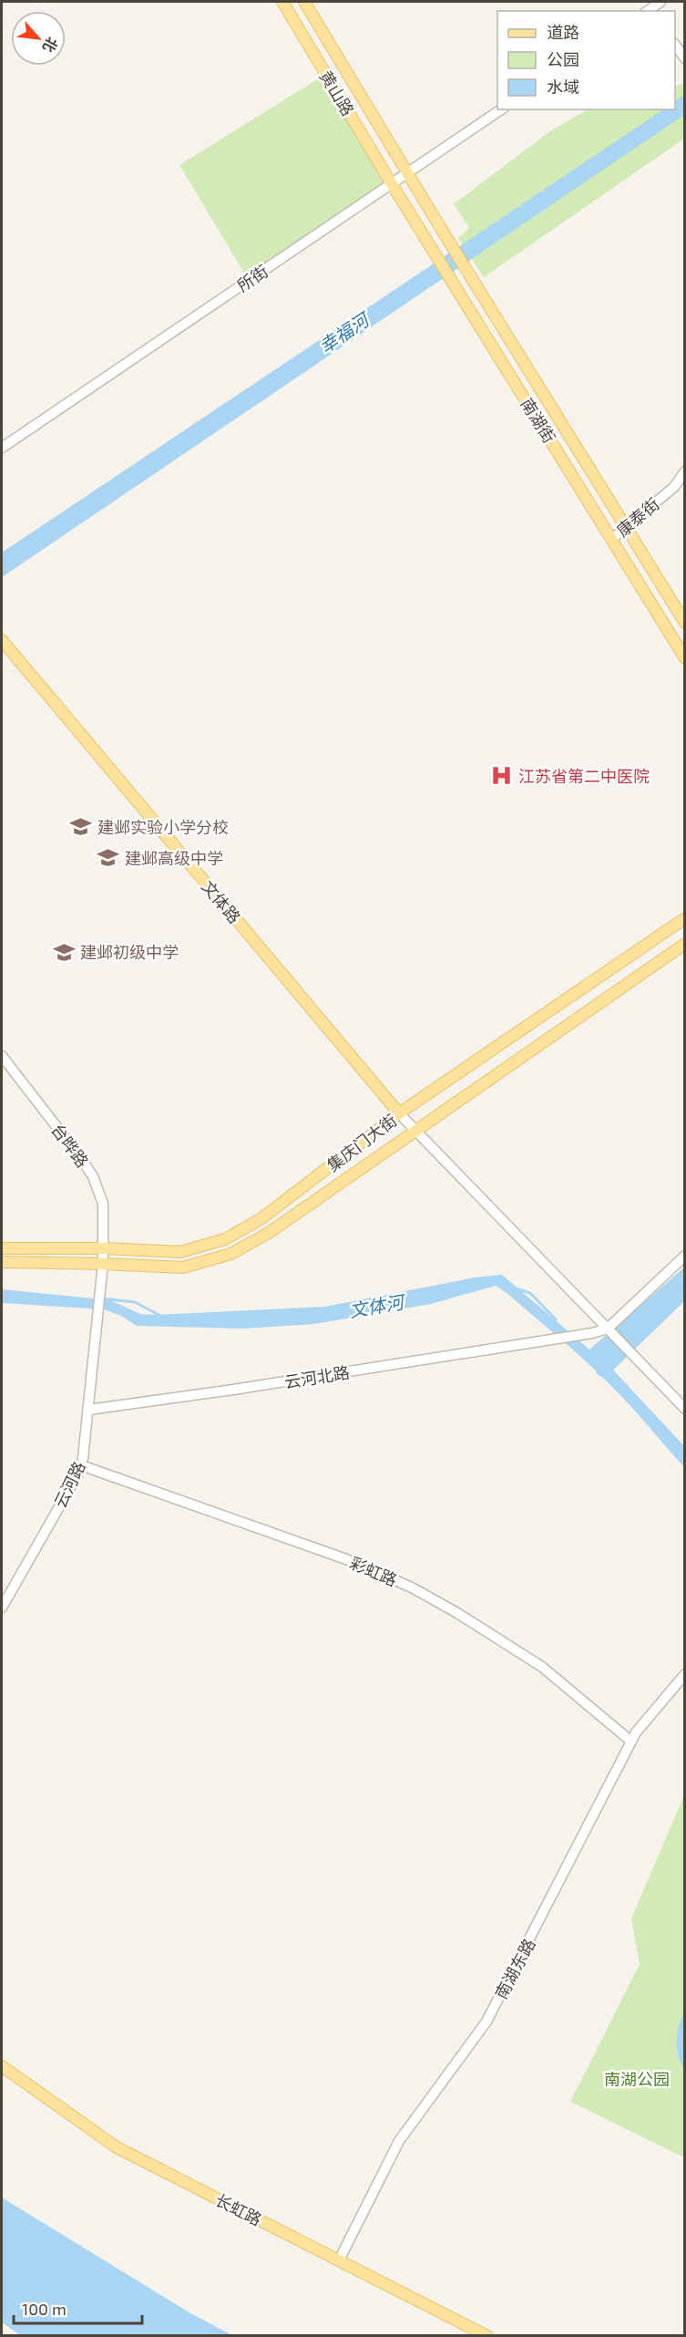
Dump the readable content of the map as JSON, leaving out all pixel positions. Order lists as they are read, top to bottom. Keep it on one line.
{"streets":{"main road":["黄山路","南湖街","文体路","集庆门大街","长虹路"],"street":["所街","康泰街","台晔路","云河北路","云河路","彩虹路","南湖东路"]},"crossings":[["黄山路","所街"],["黄山路","南湖街"],["所街","南湖街"],["南湖街","康泰街"],["文体路","集庆门大街"],["集庆门大街","台晔路"],["台晔路","云河路"],["云河北路","云河路"],["云河路","彩虹路"],["彩虹路","南湖东路"],["南湖东路","长虹路"]],"water":["幸福河","文体河"],"parks":["南湖公园"],"places":{"hospital":["江苏省第二中医院"],"school or university":["建邺实验小学分校","建邺高级中学","建邺初级中学"]},"legend":["道路","公园","水域"],"scale_bar":"100 m","north":"bottom right"}
